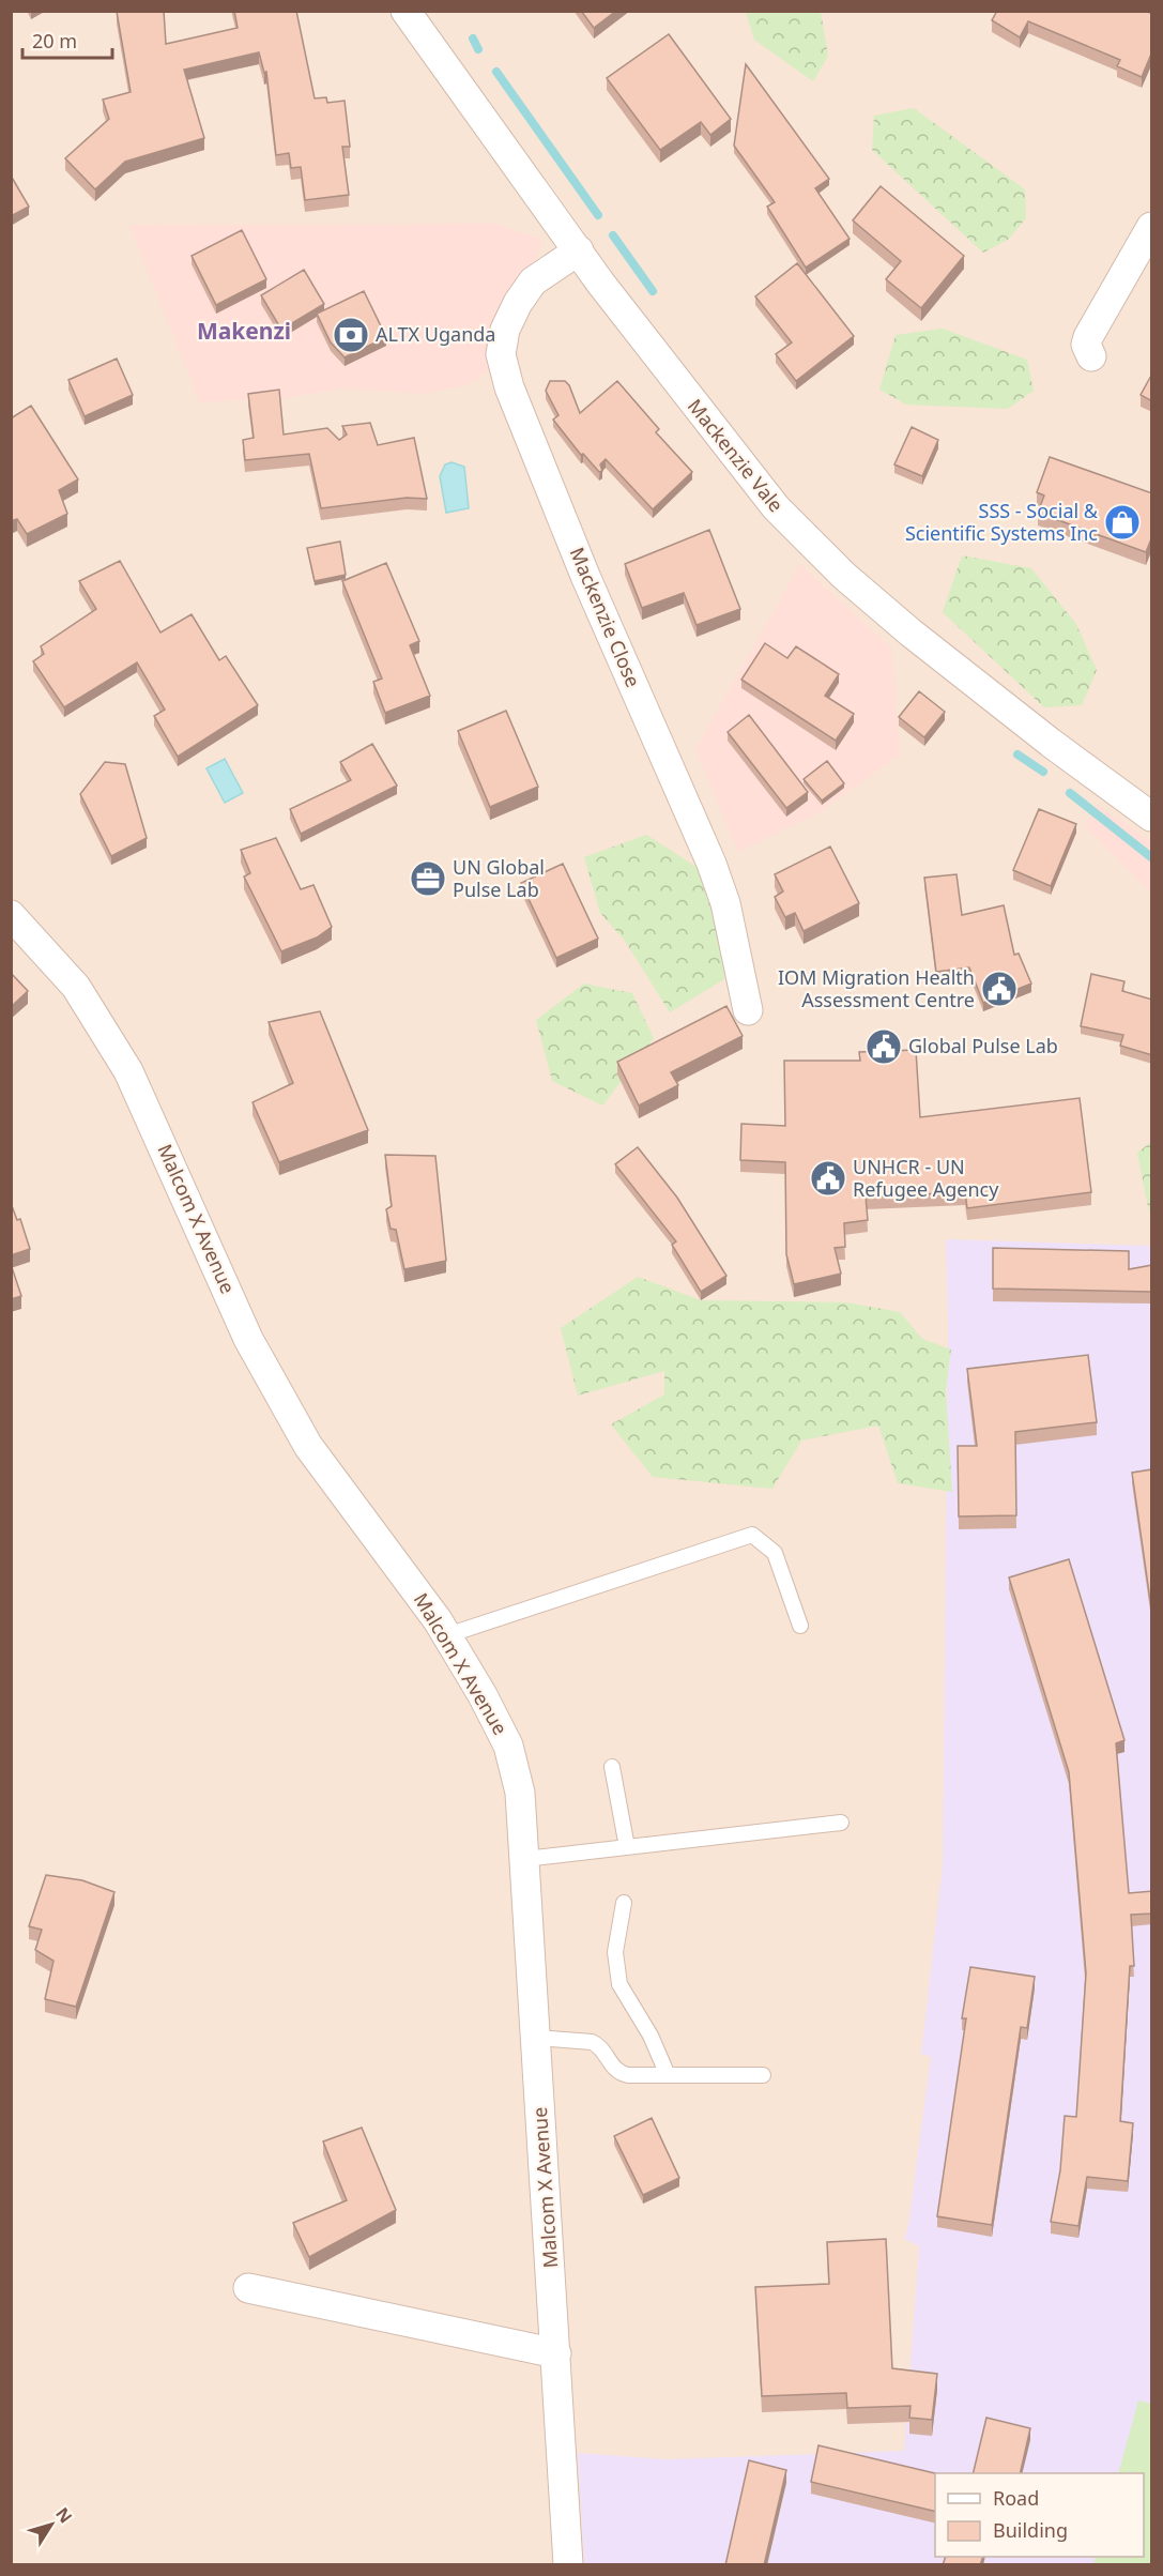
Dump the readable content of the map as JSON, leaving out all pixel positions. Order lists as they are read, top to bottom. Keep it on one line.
{"streets":{"street":["Mackenzie Vale","Mackenzie Close","Malcom X Avenue"]},"crossings":[["Mackenzie Vale","Mackenzie Close"]],"districts":["Makenzi"],"places":{"bank":["ALTX Uganda"],"shop":["SSS - Social & Scientific Systems Inc"],"office":["UN Global Pulse Lab"],"public building":["IOM Migration Health Assessment Centre","Global Pulse Lab","UNHCR - UN Refugee Agency"]},"legend":["Road","Building"],"scale_bar":"20 m","north":"top right"}
